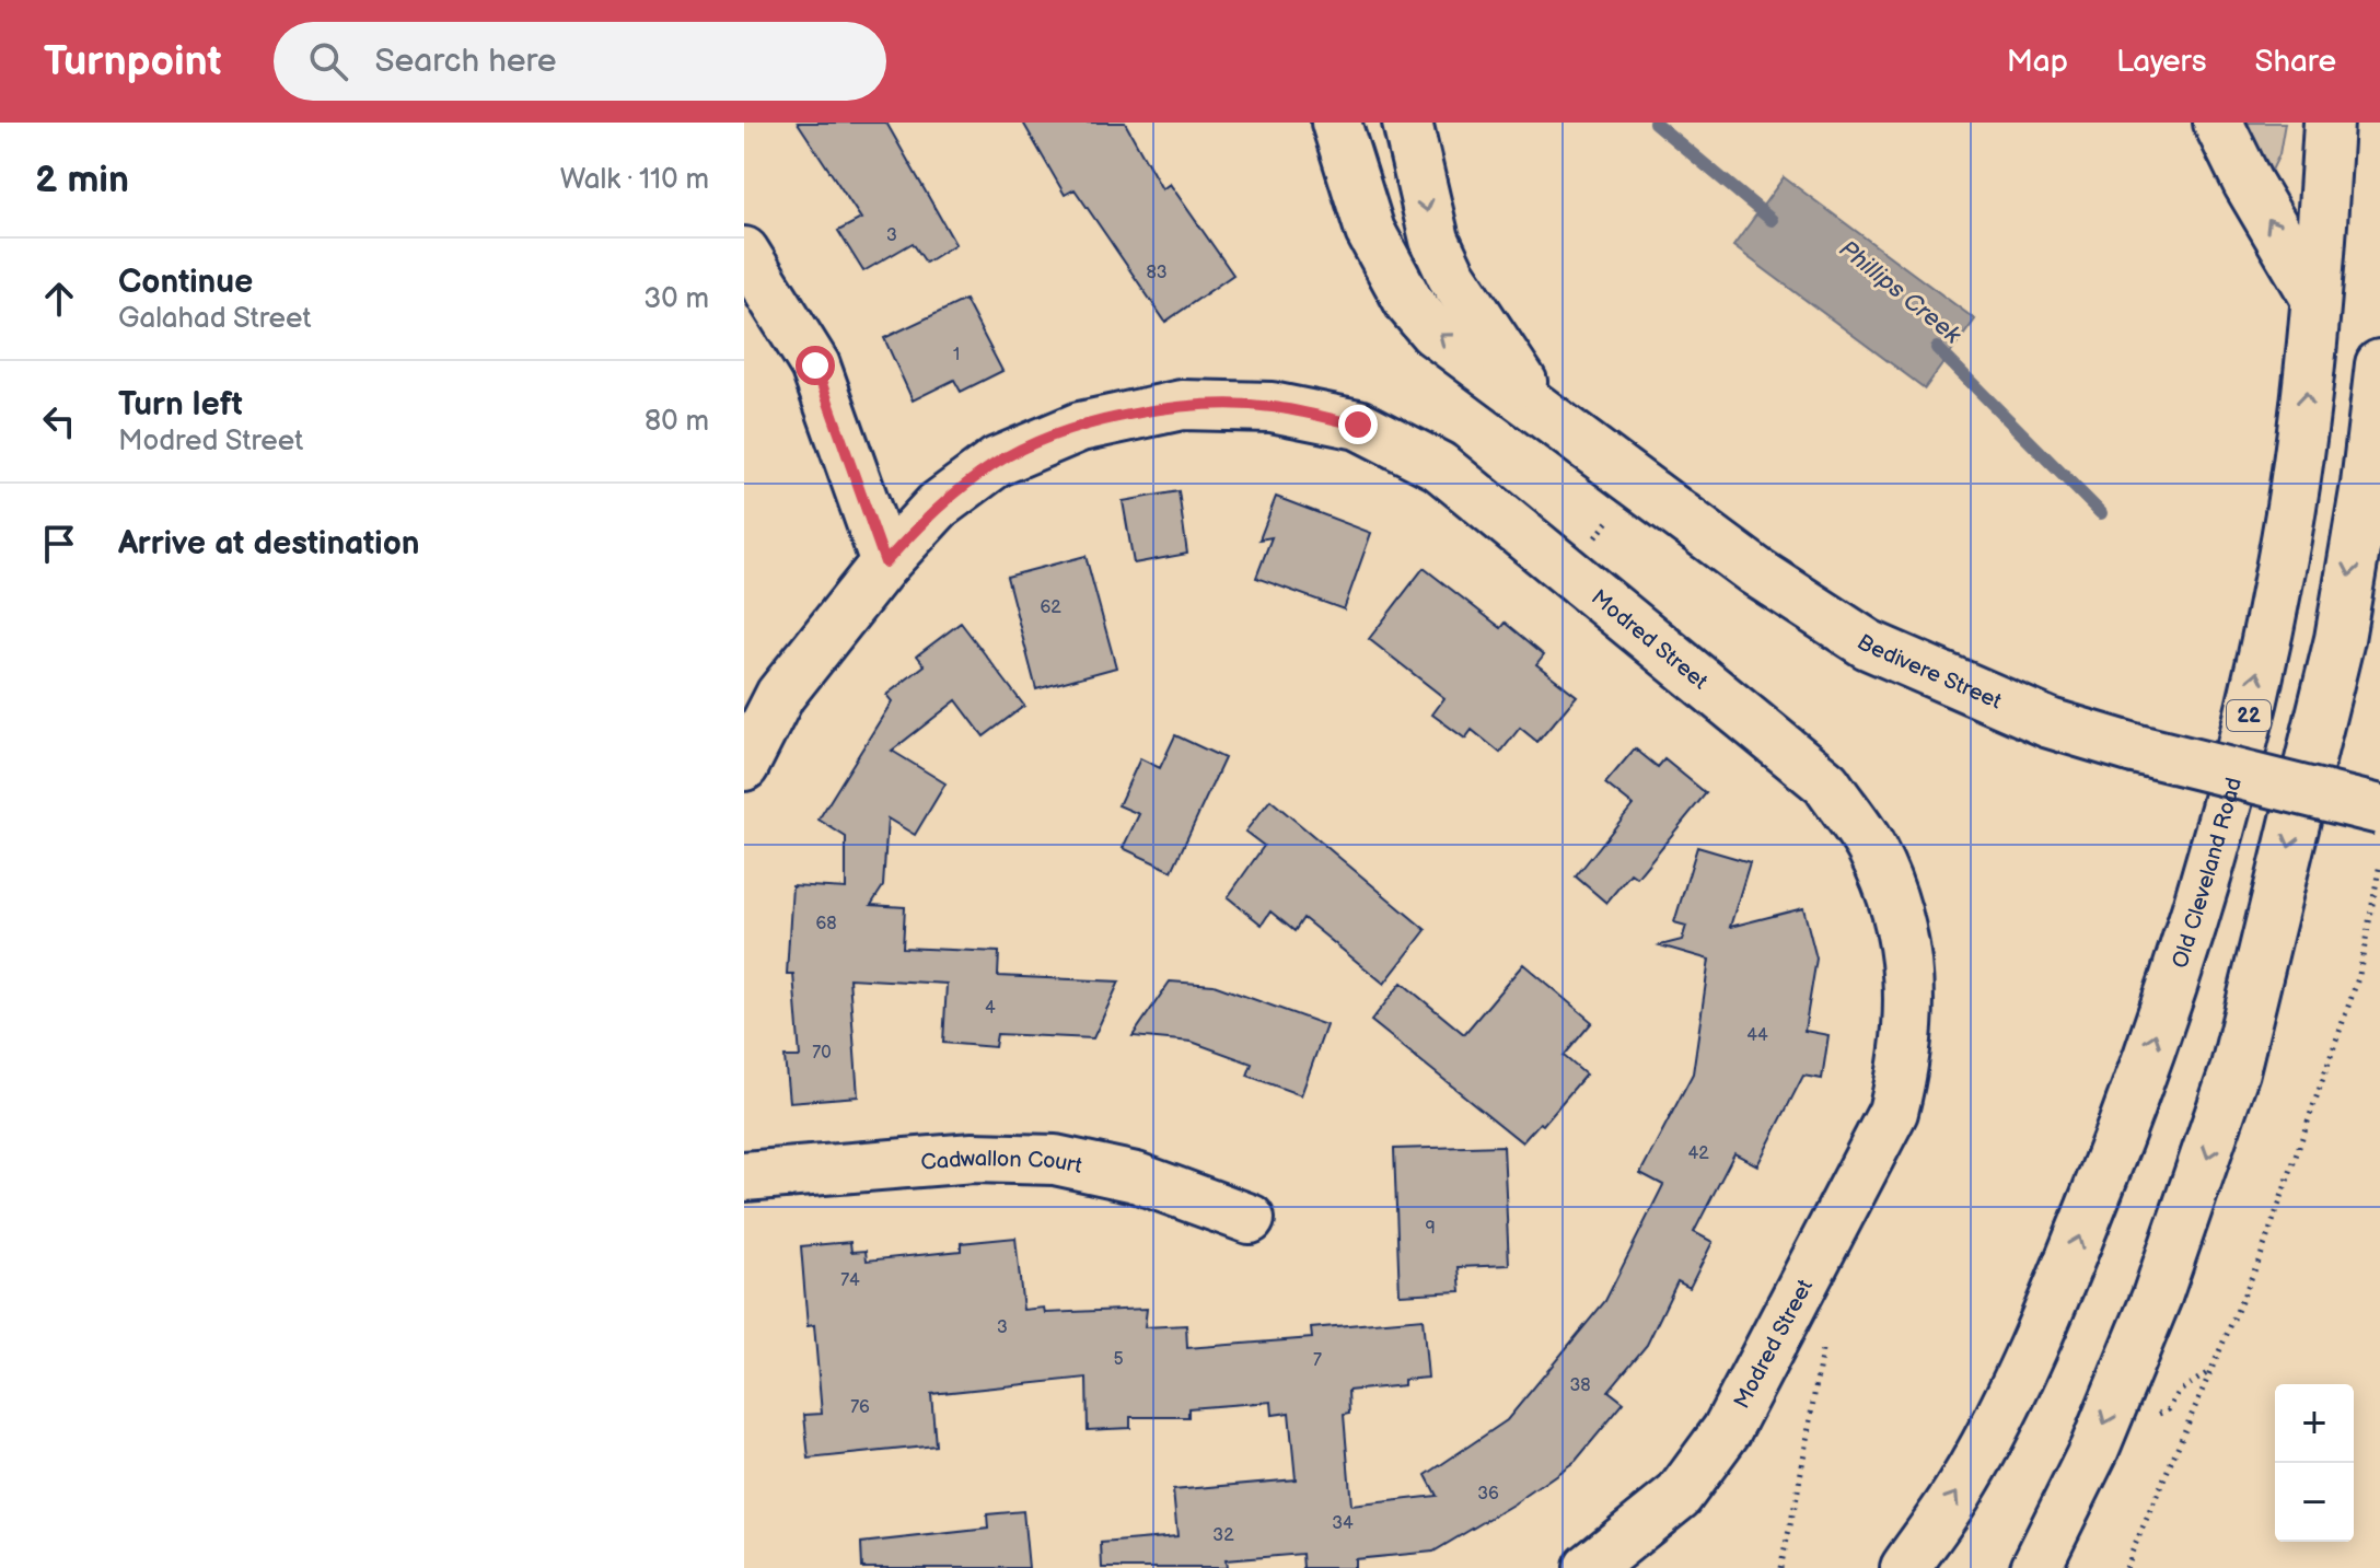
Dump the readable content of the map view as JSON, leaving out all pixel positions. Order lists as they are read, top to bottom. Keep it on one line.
{"streets":{"main road":["Modred Street","Bedivere Street","22","Old Cleveland Road","Cadwallon Court"]},"water":["Phillips Creek"],"house_numbers":["3","83","1","62","68","4","44","70","42","9","74","3","5","7","38","76","36","34","32"],"page":{"header":"Turnpoint","search":"Search here","nav":["Map","Layers","Share"],"heading":["2 min","Walk · 110 m"],"list":[["Continue","Galahad Street","30 m"],["Turn left","Modred Street","80 m"],"Arrive at destination"],"map_buttons":["+","−"]}}
